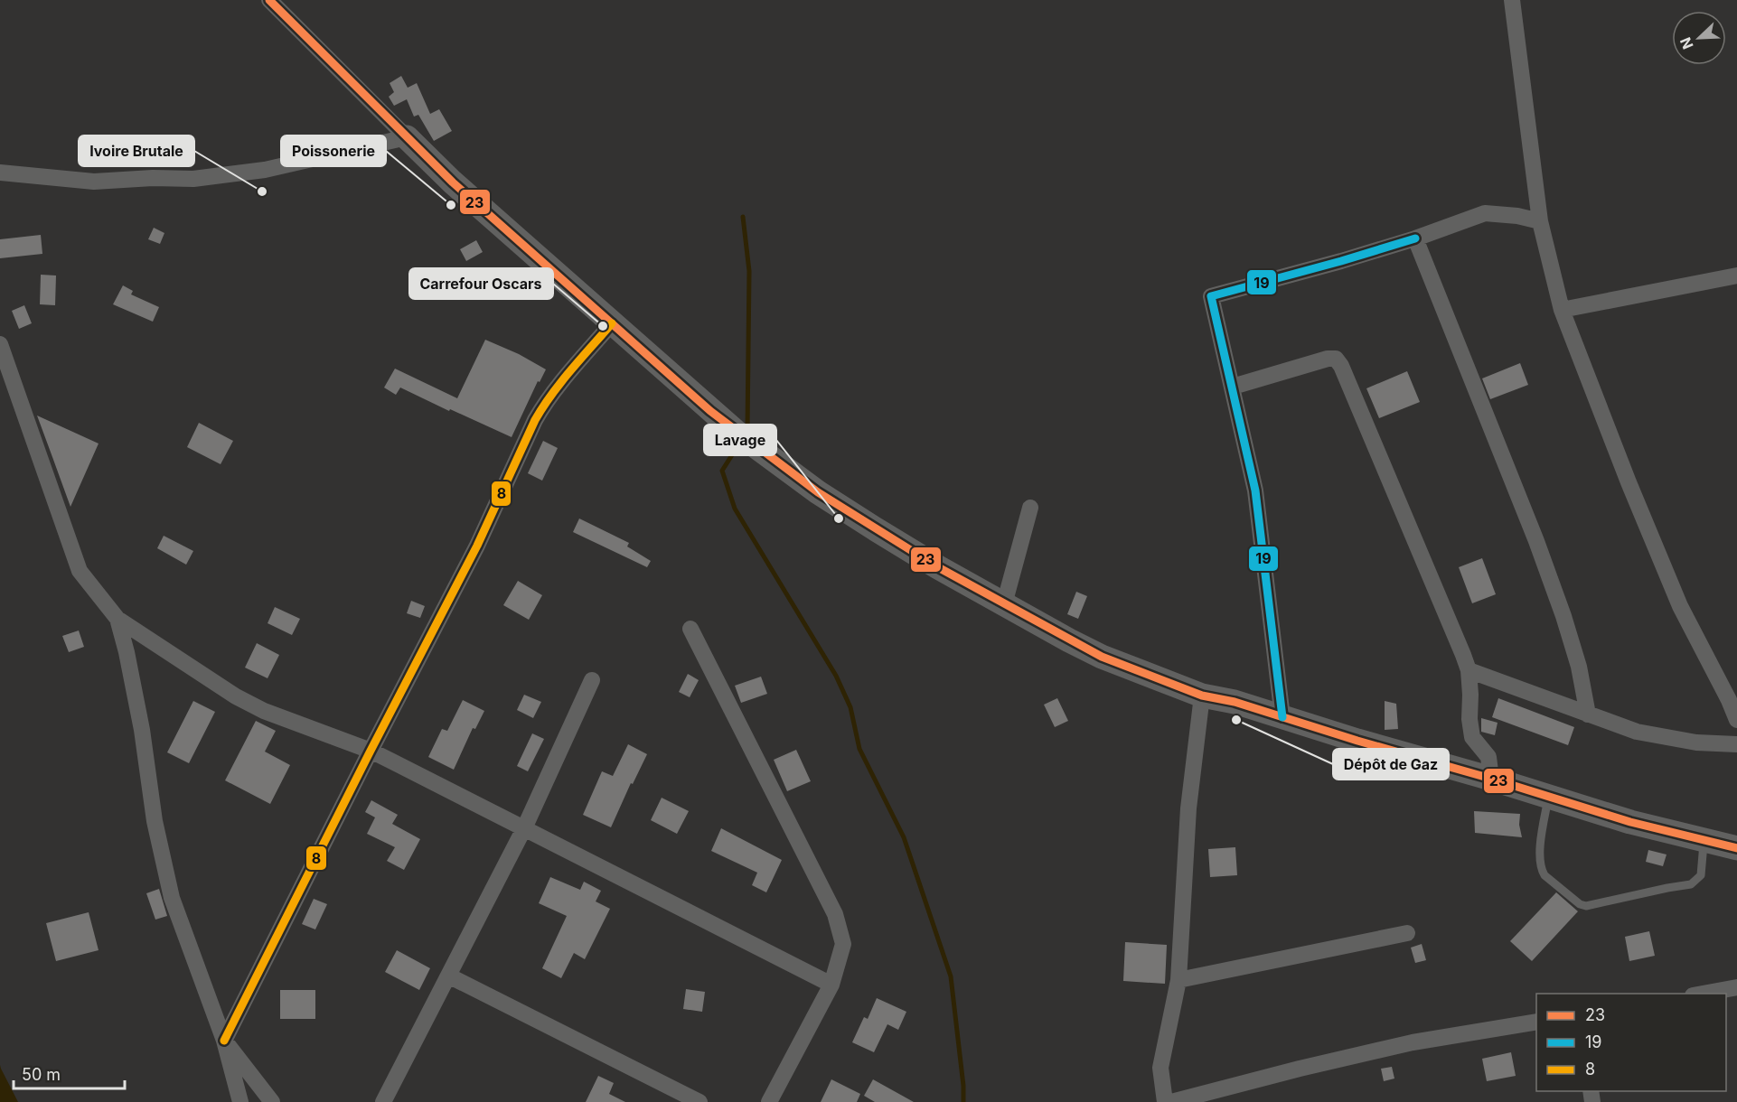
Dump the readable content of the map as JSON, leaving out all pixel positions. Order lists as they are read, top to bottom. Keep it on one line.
{"places":["Ivoire Brutale","Poissonerie","Carrefour Oscars","Lavage","Dépôt de Gaz"],"lines":["transit line 23","transit line 19","transit line 8"],"legend":["23","19","8"],"scale_bar":"50 m","north":"bottom left"}
